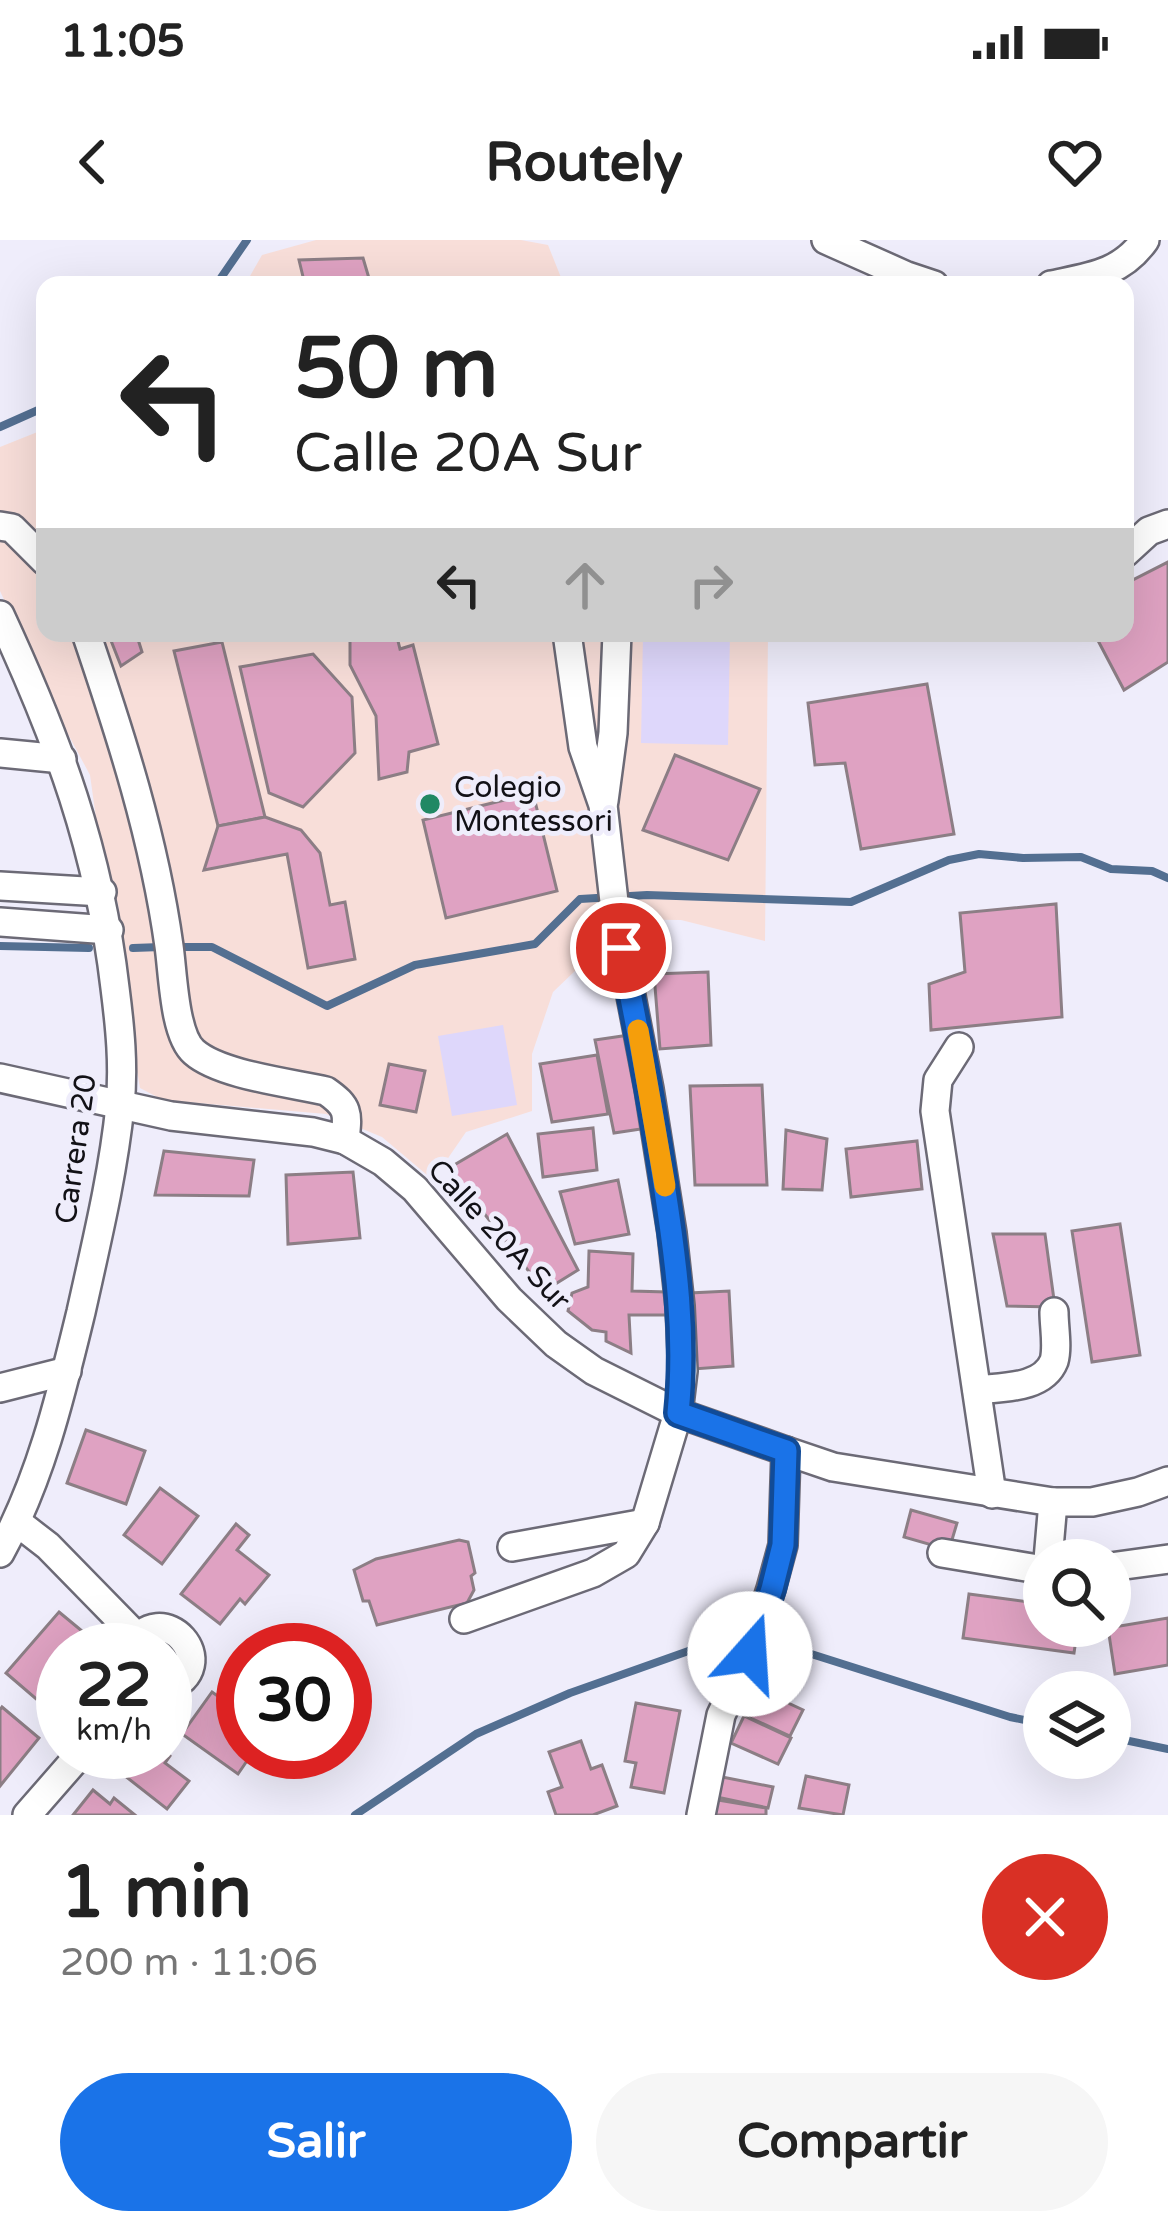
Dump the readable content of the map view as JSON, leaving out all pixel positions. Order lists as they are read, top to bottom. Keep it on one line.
{"streets":{"street":["Carrera 20","Calle 20A Sur"]},"crossings":[["Carrera 20","Calle 20A Sur"]],"places":["Colegio Montessori"],"page":{"status":"11:05","header":"Routely","turn":["50 m","Calle 20A Sur"],"speed":"22 km/h","limit":"30","heading":["1 min","200 m · 11:06"],"buttons":["Salir","Compartir"]}}
